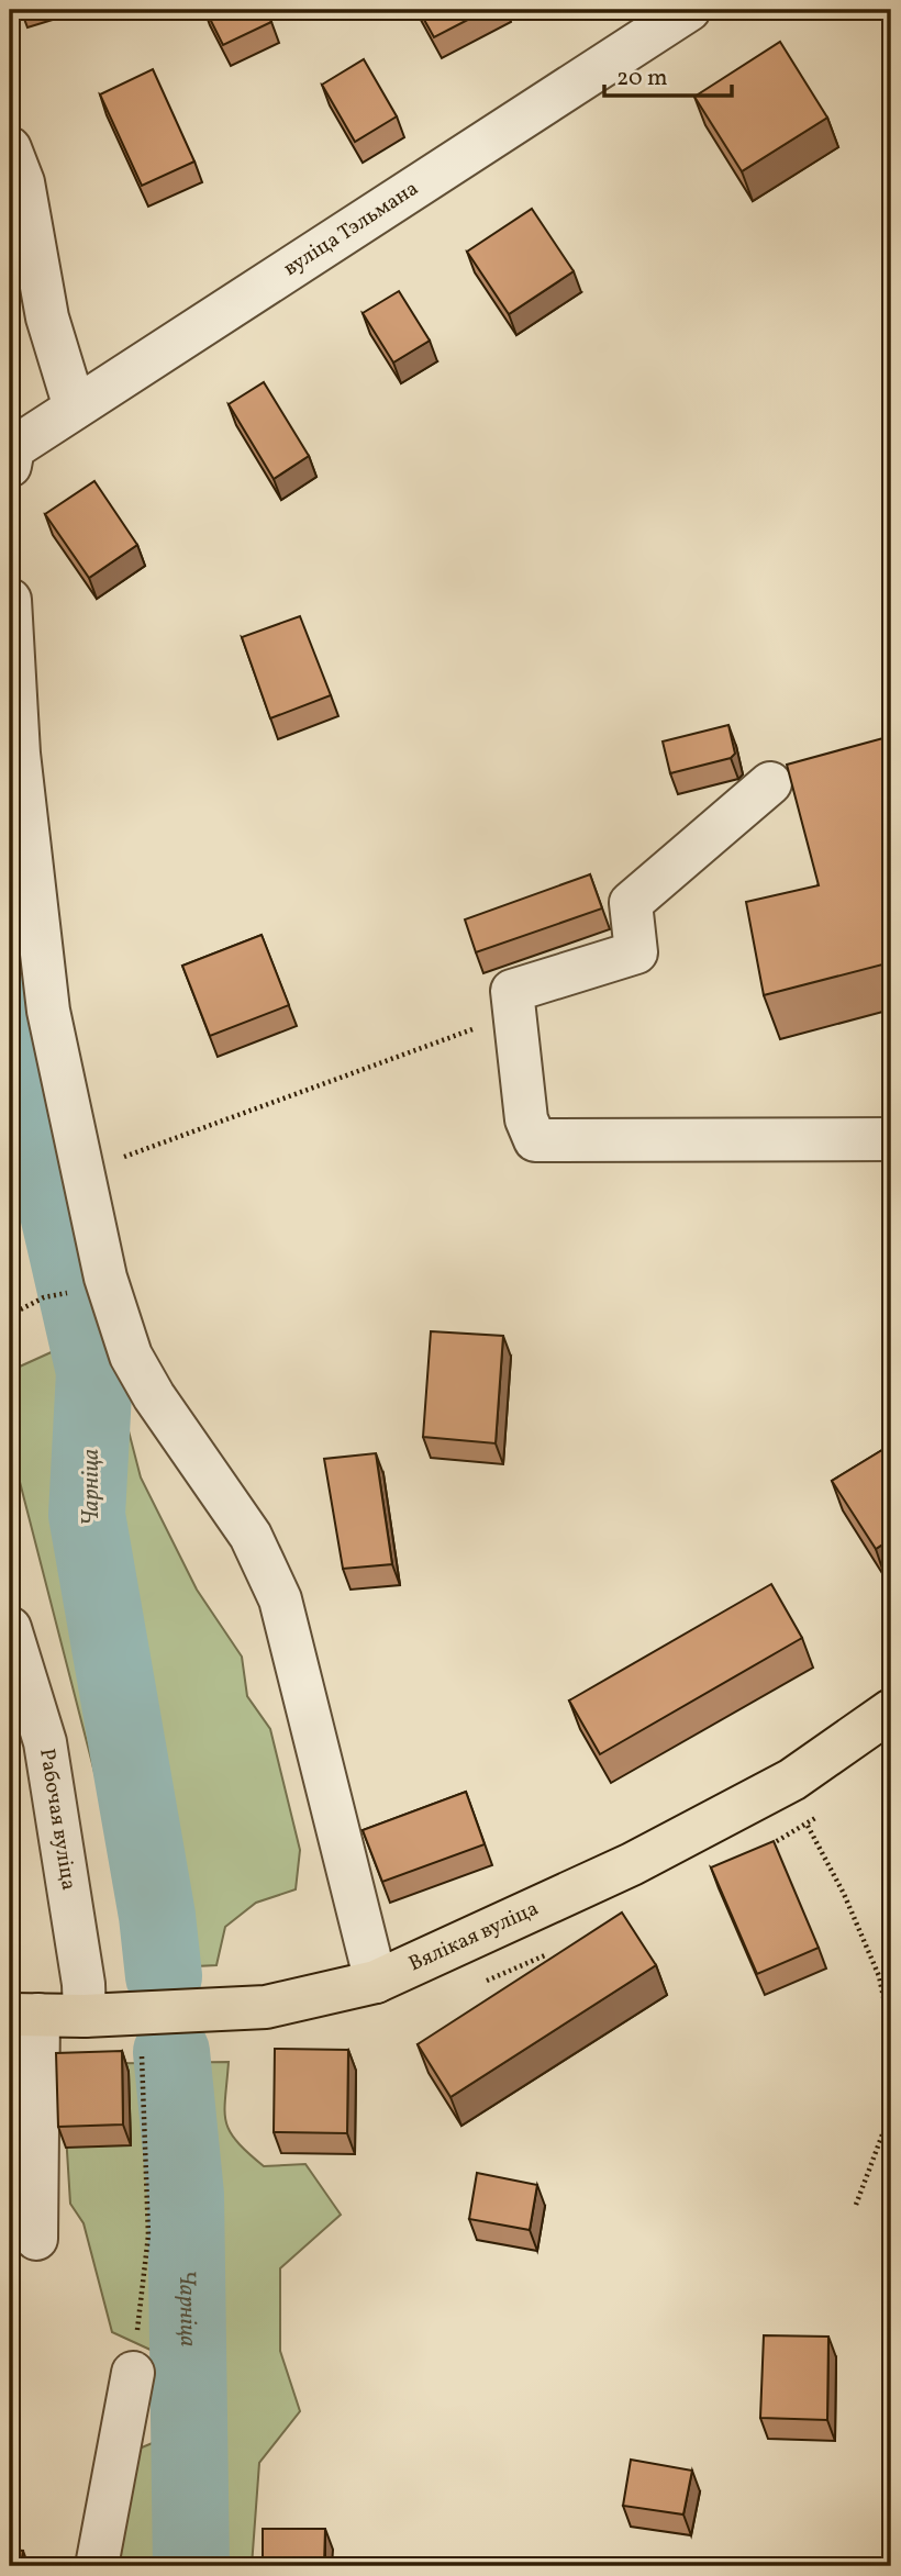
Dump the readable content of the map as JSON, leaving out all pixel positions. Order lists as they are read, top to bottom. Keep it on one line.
{"streets":{"main road":["Вялікая вуліца"],"street":["вуліца Тэльмана","Рабочая вуліца"]},"crossings":[["Рабочая вуліца","Вялікая вуліца"]],"water":["Чарніца"],"scale_bar":"20 m"}
